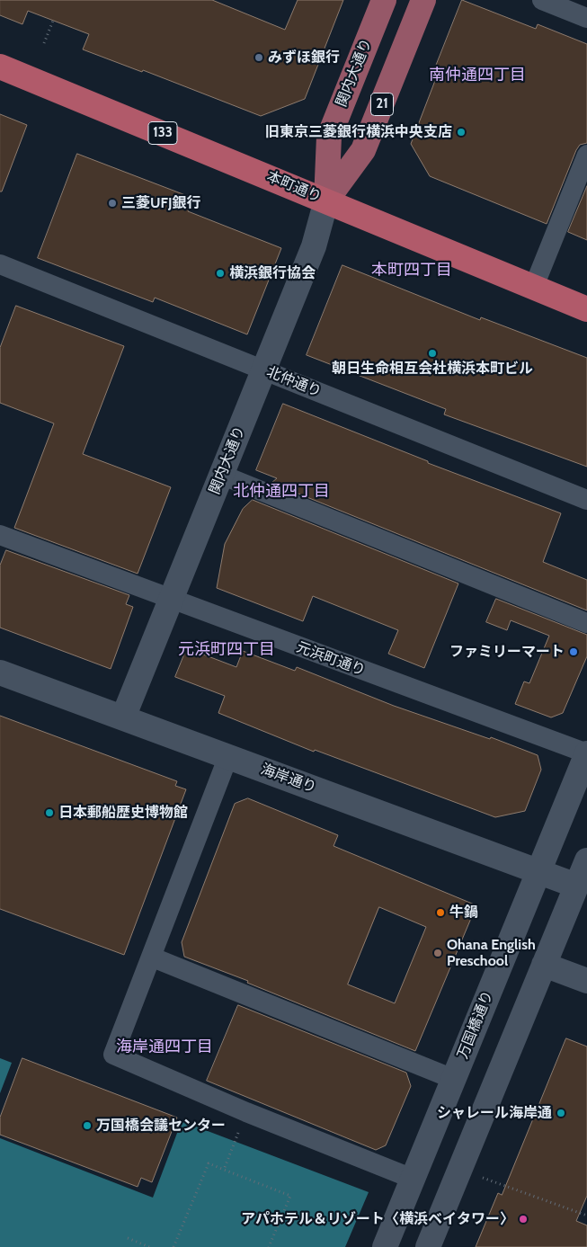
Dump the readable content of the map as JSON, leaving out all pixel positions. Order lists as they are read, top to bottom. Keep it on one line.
{"streets":{"highway":["133","本町通り"],"main road":["関内大通り","21"],"street":["北仲通り","元浜町通り","海岸通り","万国橋通り"]},"crossings":[["関内大通り","本町通り"],["関内大通り","北仲通り"],["関内大通り","元浜町通り"],["関内大通り","海岸通り"],["元浜町通り","万国橋通り"],["海岸通り","万国橋通り"]],"districts":["南仲通四丁目","本町四丁目","北仲通四丁目","元浜町四丁目","海岸通四丁目"],"places":["みずほ銀行","旧東京三菱銀行横浜中央支店","三菱UFJ銀行","横浜銀行協会","朝日生命相互会社横浜本町ビル","ファミリーマート","日本郵船歴史博物館","牛鍋","Ohana English Preschool","シャレール海岸通","万国橋会議センター","アパホテル＆リゾート〈横浜ベイタワー〉"]}
